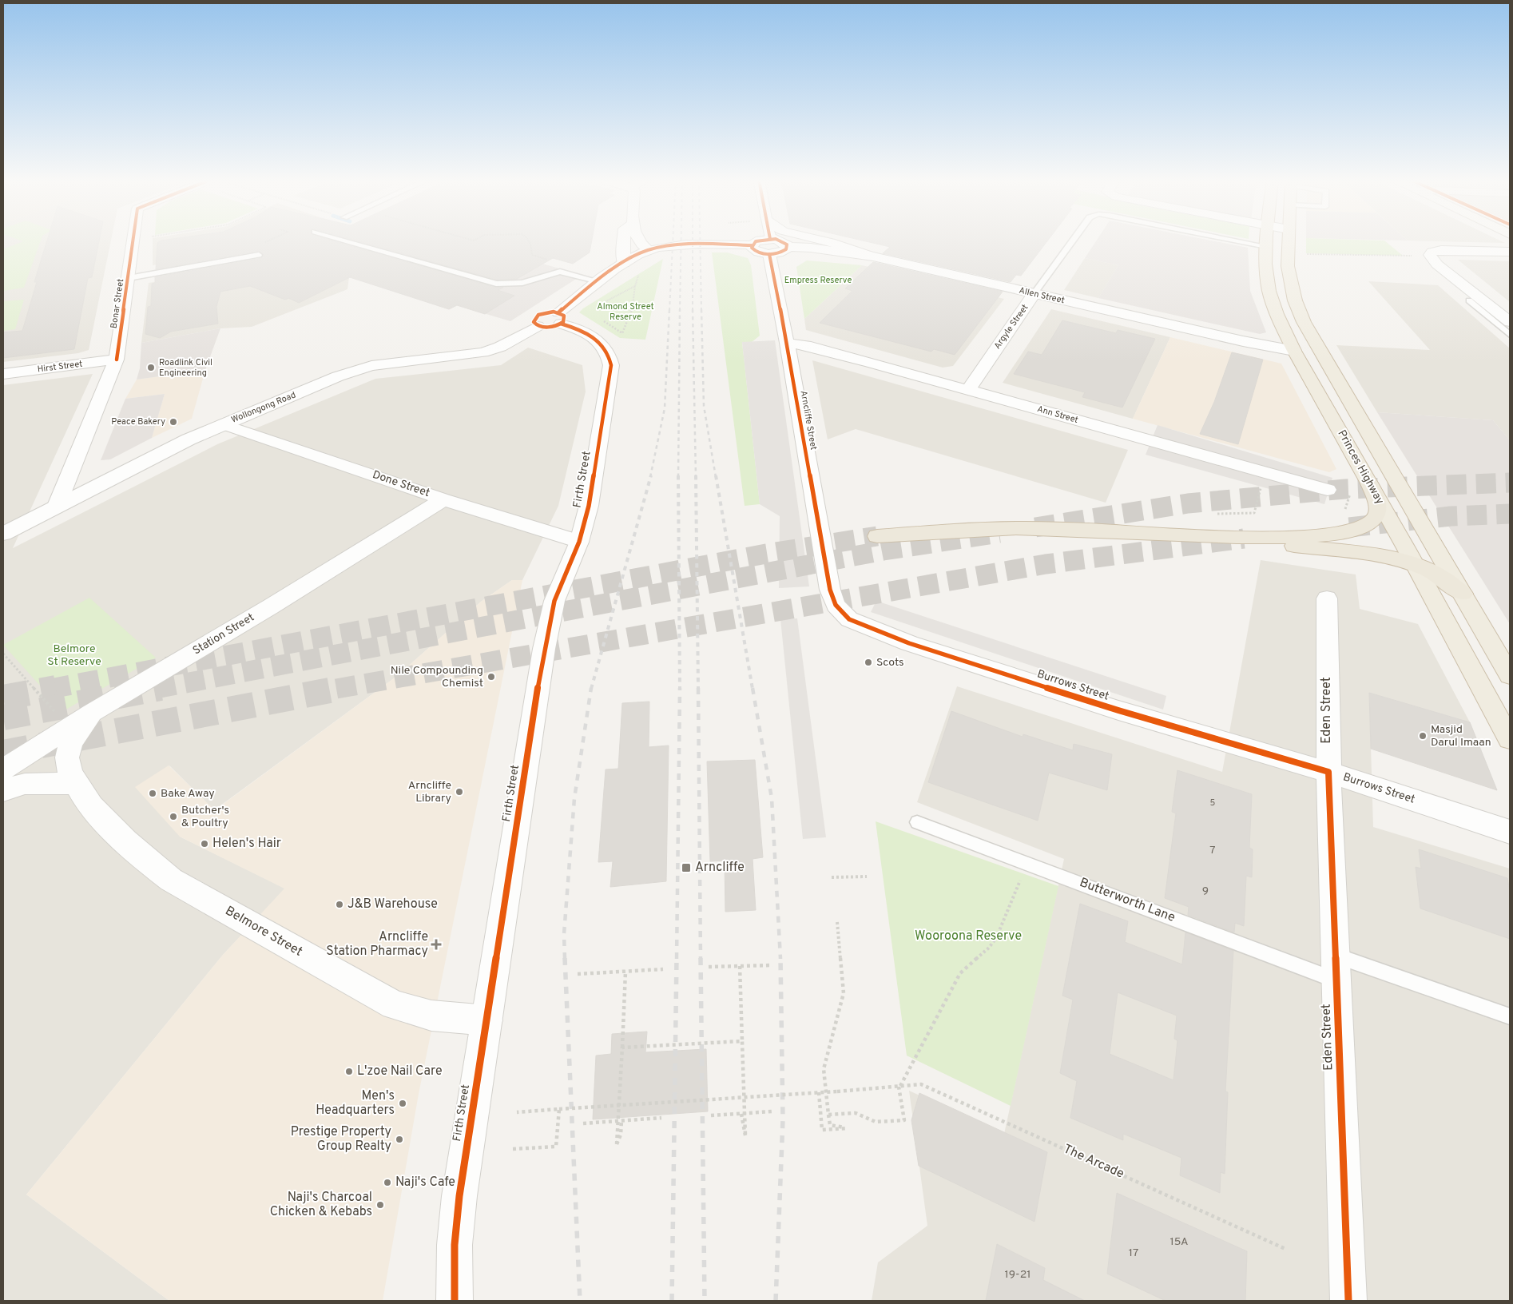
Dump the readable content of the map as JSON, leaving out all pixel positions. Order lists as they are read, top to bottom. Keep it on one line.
{"streets":{"highway":["Princes Highway"],"street":["Allen Street","Bonar Street","Argyle Street","Hirst Street","Wollongong Road","Ann Street","Arncliffe Street","Firth Street","Done Street","Station Street","Burrows Street","Eden Street","Belmore Street"],"lane":["Butterworth Lane"],"path":["The Arcade"]},"crossings":[["Allen Street","Argyle Street"],["Allen Street","Arncliffe Street"],["Allen Street","Princes Highway"],["Bonar Street","Hirst Street"],["Bonar Street","Wollongong Road"],["Argyle Street","Ann Street"],["Argyle Street","Princes Highway"],["Wollongong Road","Firth Street"],["Wollongong Road","Done Street"],["Ann Street","Arncliffe Street"],["Arncliffe Street","Burrows Street"],["Firth Street","Done Street"],["Firth Street","Belmore Street"],["Done Street","Station Street"],["Station Street","Belmore Street"],["Burrows Street","Eden Street"],["Eden Street","Butterworth Lane"]],"parks":["Empress Reserve","Almond Street Reserve","Belmore St Reserve","Wooroona Reserve"],"places":{"other":["Roadlink Civil Engineering","Peace Bakery","Scots","Nile Compounding Chemist","Masjid Darul Imaan","Arncliffe Library","Bake Away","Butcher's & Poultry","Helen's Hair","J&B Warehouse","L'zoe Nail Care","Men's Headquarters","Prestige Property Group Realty","Naji's Cafe","Naji's Charcoal Chicken & Kebabs"],"transit":["Arncliffe"],"health":["Arncliffe Station Pharmacy"]},"house_numbers":["5","7","9","15A","17","19-21"]}
